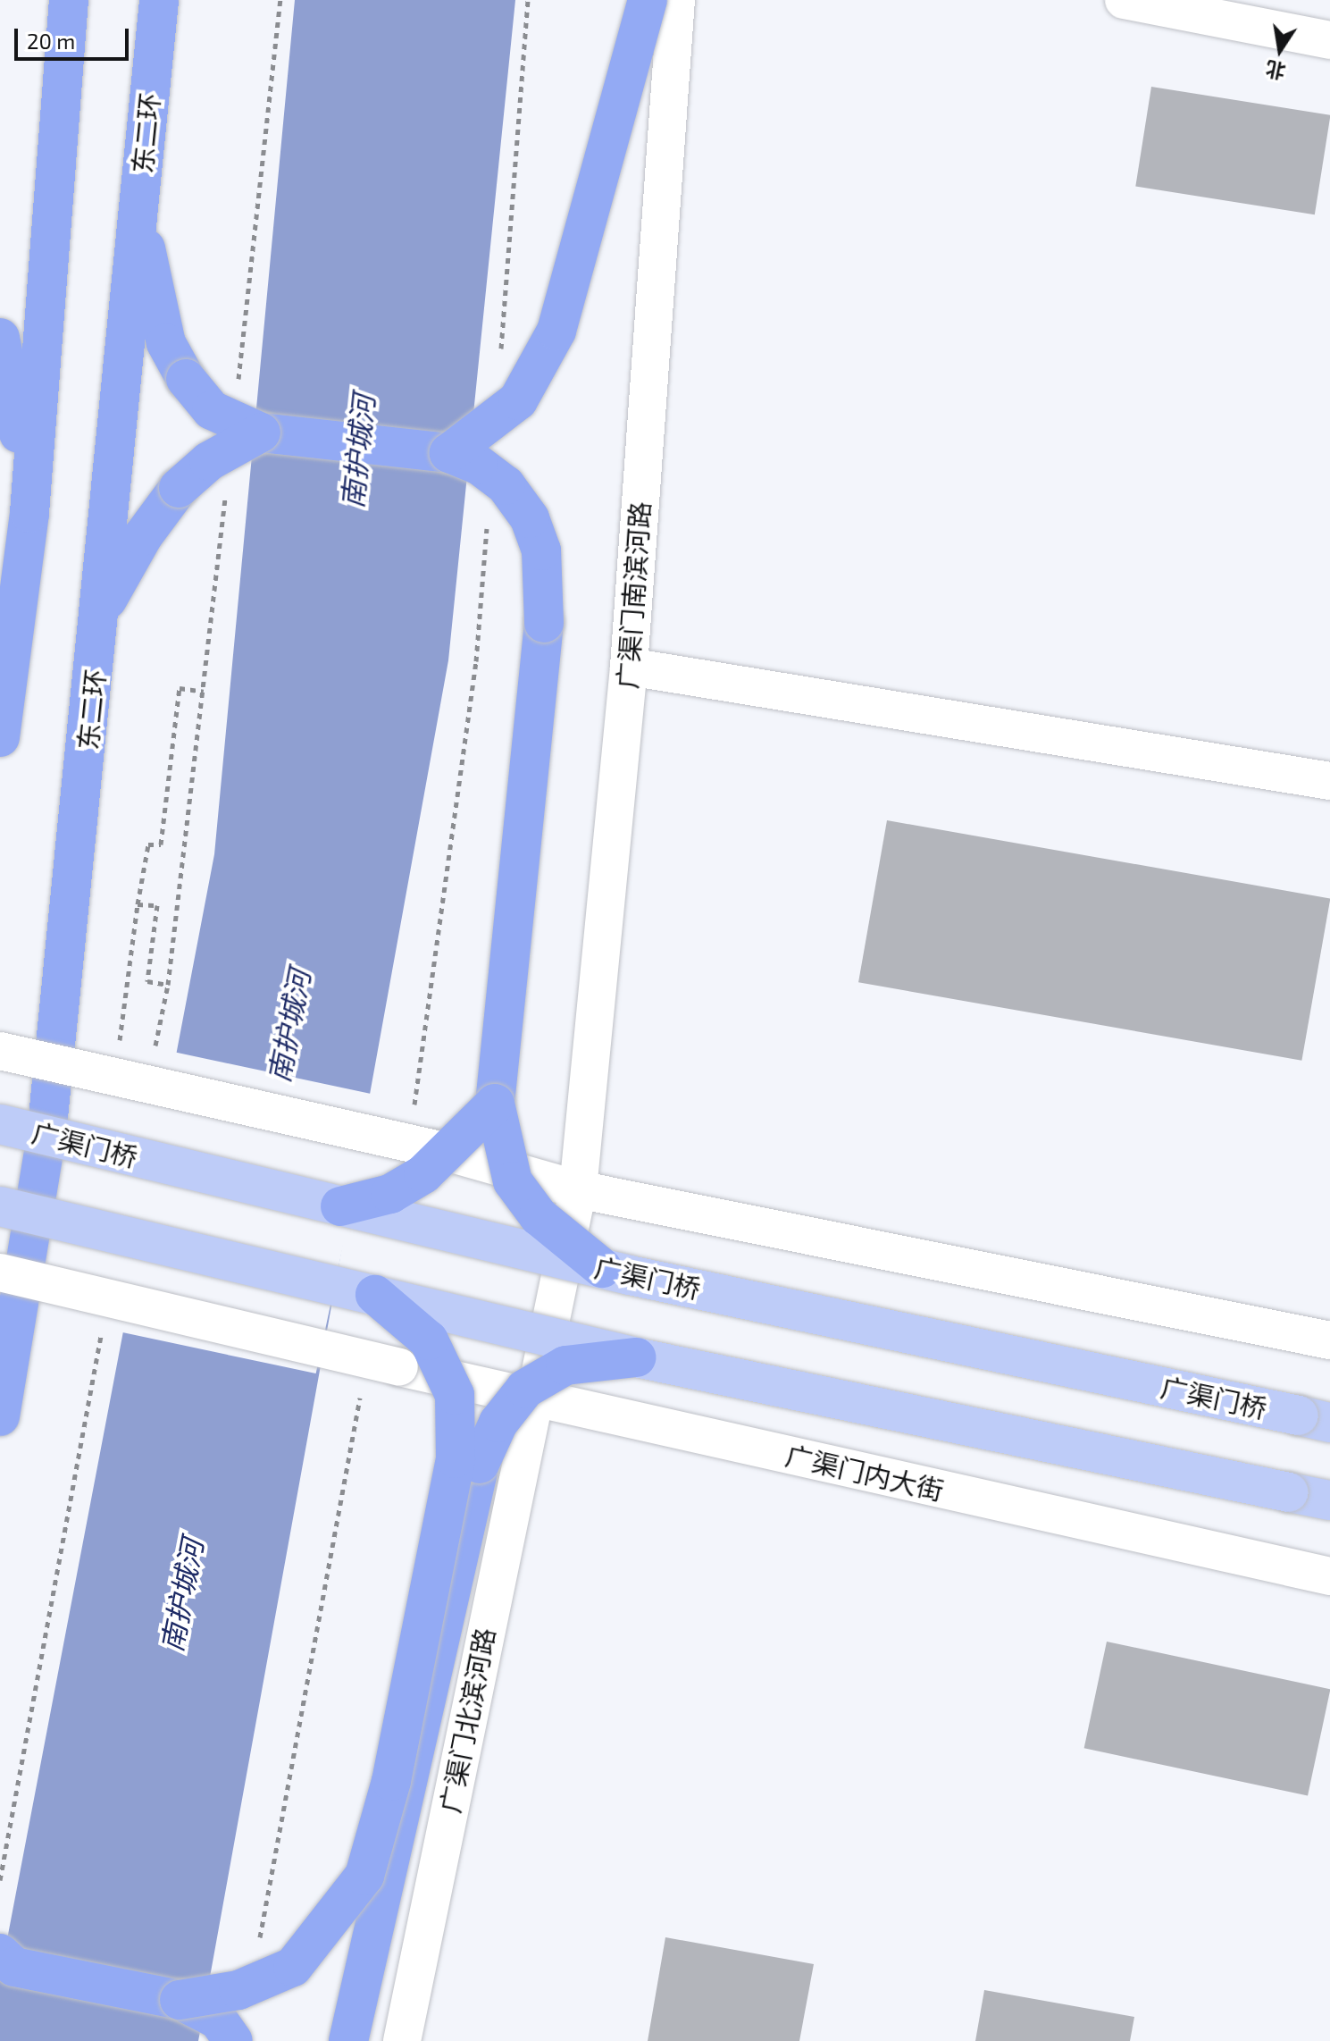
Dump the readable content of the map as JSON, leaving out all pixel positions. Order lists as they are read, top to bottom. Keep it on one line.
{"streets":{"highway":["东二环"],"main road":["广渠门桥"],"street":["广渠门南滨河路","广渠门内大街","广渠门北滨河路"]},"crossings":[["广渠门南滨河路","广渠门内大街"],["广渠门南滨河路","广渠门北滨河路"],["广渠门内大街","广渠门北滨河路"]],"water":["南护城河"],"scale_bar":"20 m","north":"bottom"}
